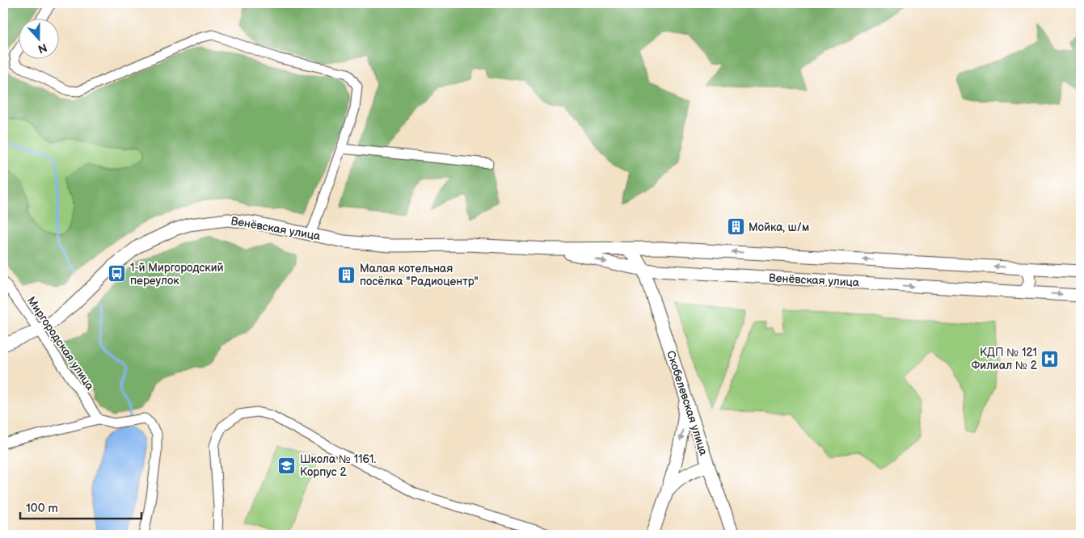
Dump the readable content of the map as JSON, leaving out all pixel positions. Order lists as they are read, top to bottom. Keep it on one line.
{"streets":{"street":["Венёвская улица","Миргородская улица","Скобелевская улица"]},"crossings":[["Венёвская улица","Миргородская улица"],["Венёвская улица","Скобелевская улица"]],"places":{"building":["Мойка, ш/м","Малая котельная посёлка \"Радиоцентр\""],"bus stop":["1-й Миргородский переулок"],"hospital":["КДП № 121 Филиал № 2"],"school or university":["Школа № 1161. Корпус 2"]},"scale_bar":"100 m","north":"bottom"}
